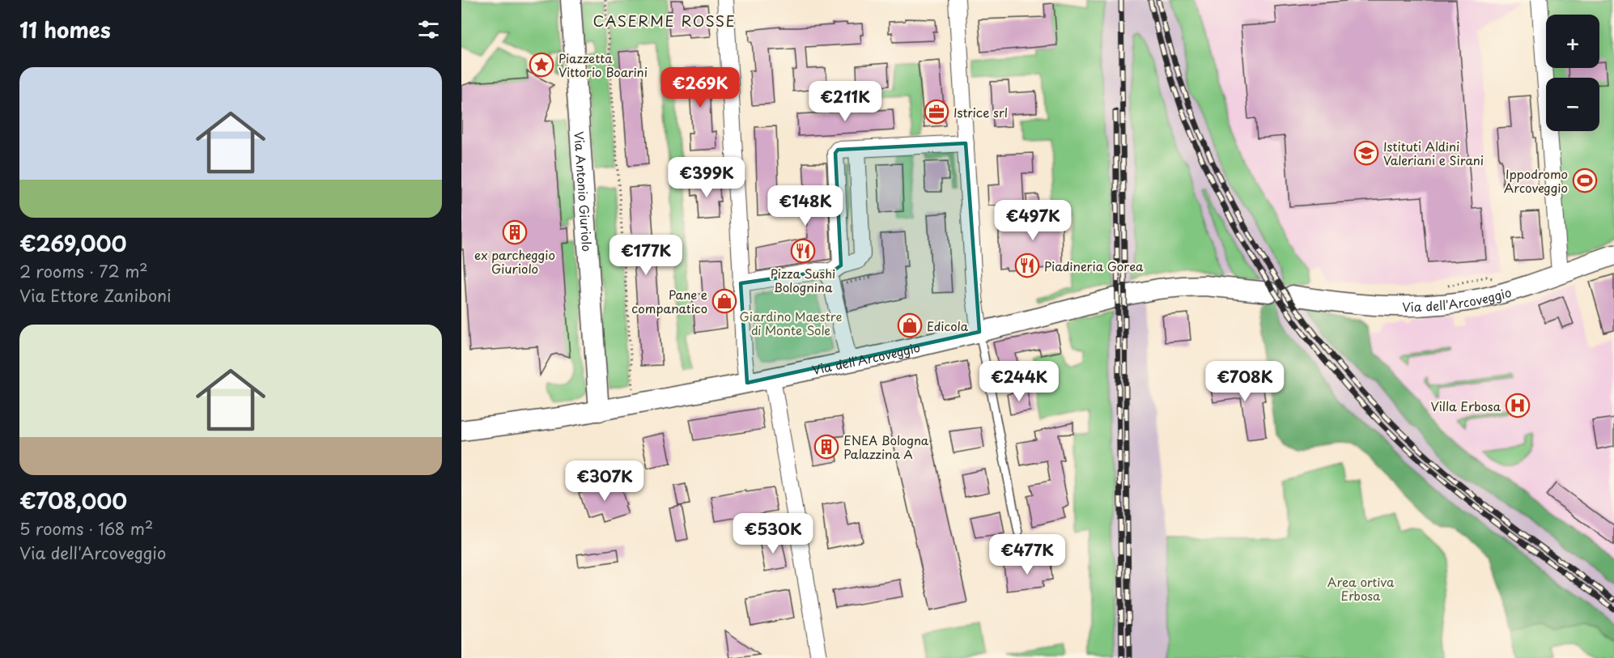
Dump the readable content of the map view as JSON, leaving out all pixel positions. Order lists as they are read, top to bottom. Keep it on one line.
{"streets":{"street":["Via Antonio Giuriolo","Via dell'Arcoveggio"]},"crossings":[["Via Antonio Giuriolo","Via dell'Arcoveggio"]],"districts":["CASERME ROSSE"],"parks":["Giardino Maestre di Monte Sole","Area ortiva Erbosa"],"places":{"place":["Piazzetta Vittorio Boarini"],"office":["Istrice srl"],"school or university":["Istituti Aldini Valeriani e Sirani"],"sports":["Ippodromo Arcoveggio"],"building":["ex parcheggio Giuriolo","ENEA Bologna Palazzina A"],"restaurant":["Pizza Sushi Bolognina","Piadineria Gorea"],"shop":["Pane e companatico","Edicola"],"hospital":["Villa Erbosa"]},"page":{"heading":"11 homes","map_buttons":["+","−"],"list":[{"name":"€269,000","note":"2 rooms · 72 m² · Via Ettore Zaniboni"},{"name":"€708,000","note":"5 rooms · 168 m² · Via dell'Arcoveggio"}],"price":["€269K","€211K","€399K","€148K","€497K","€177K","€244K","€708K","€307K","€530K","€477K"]}}
